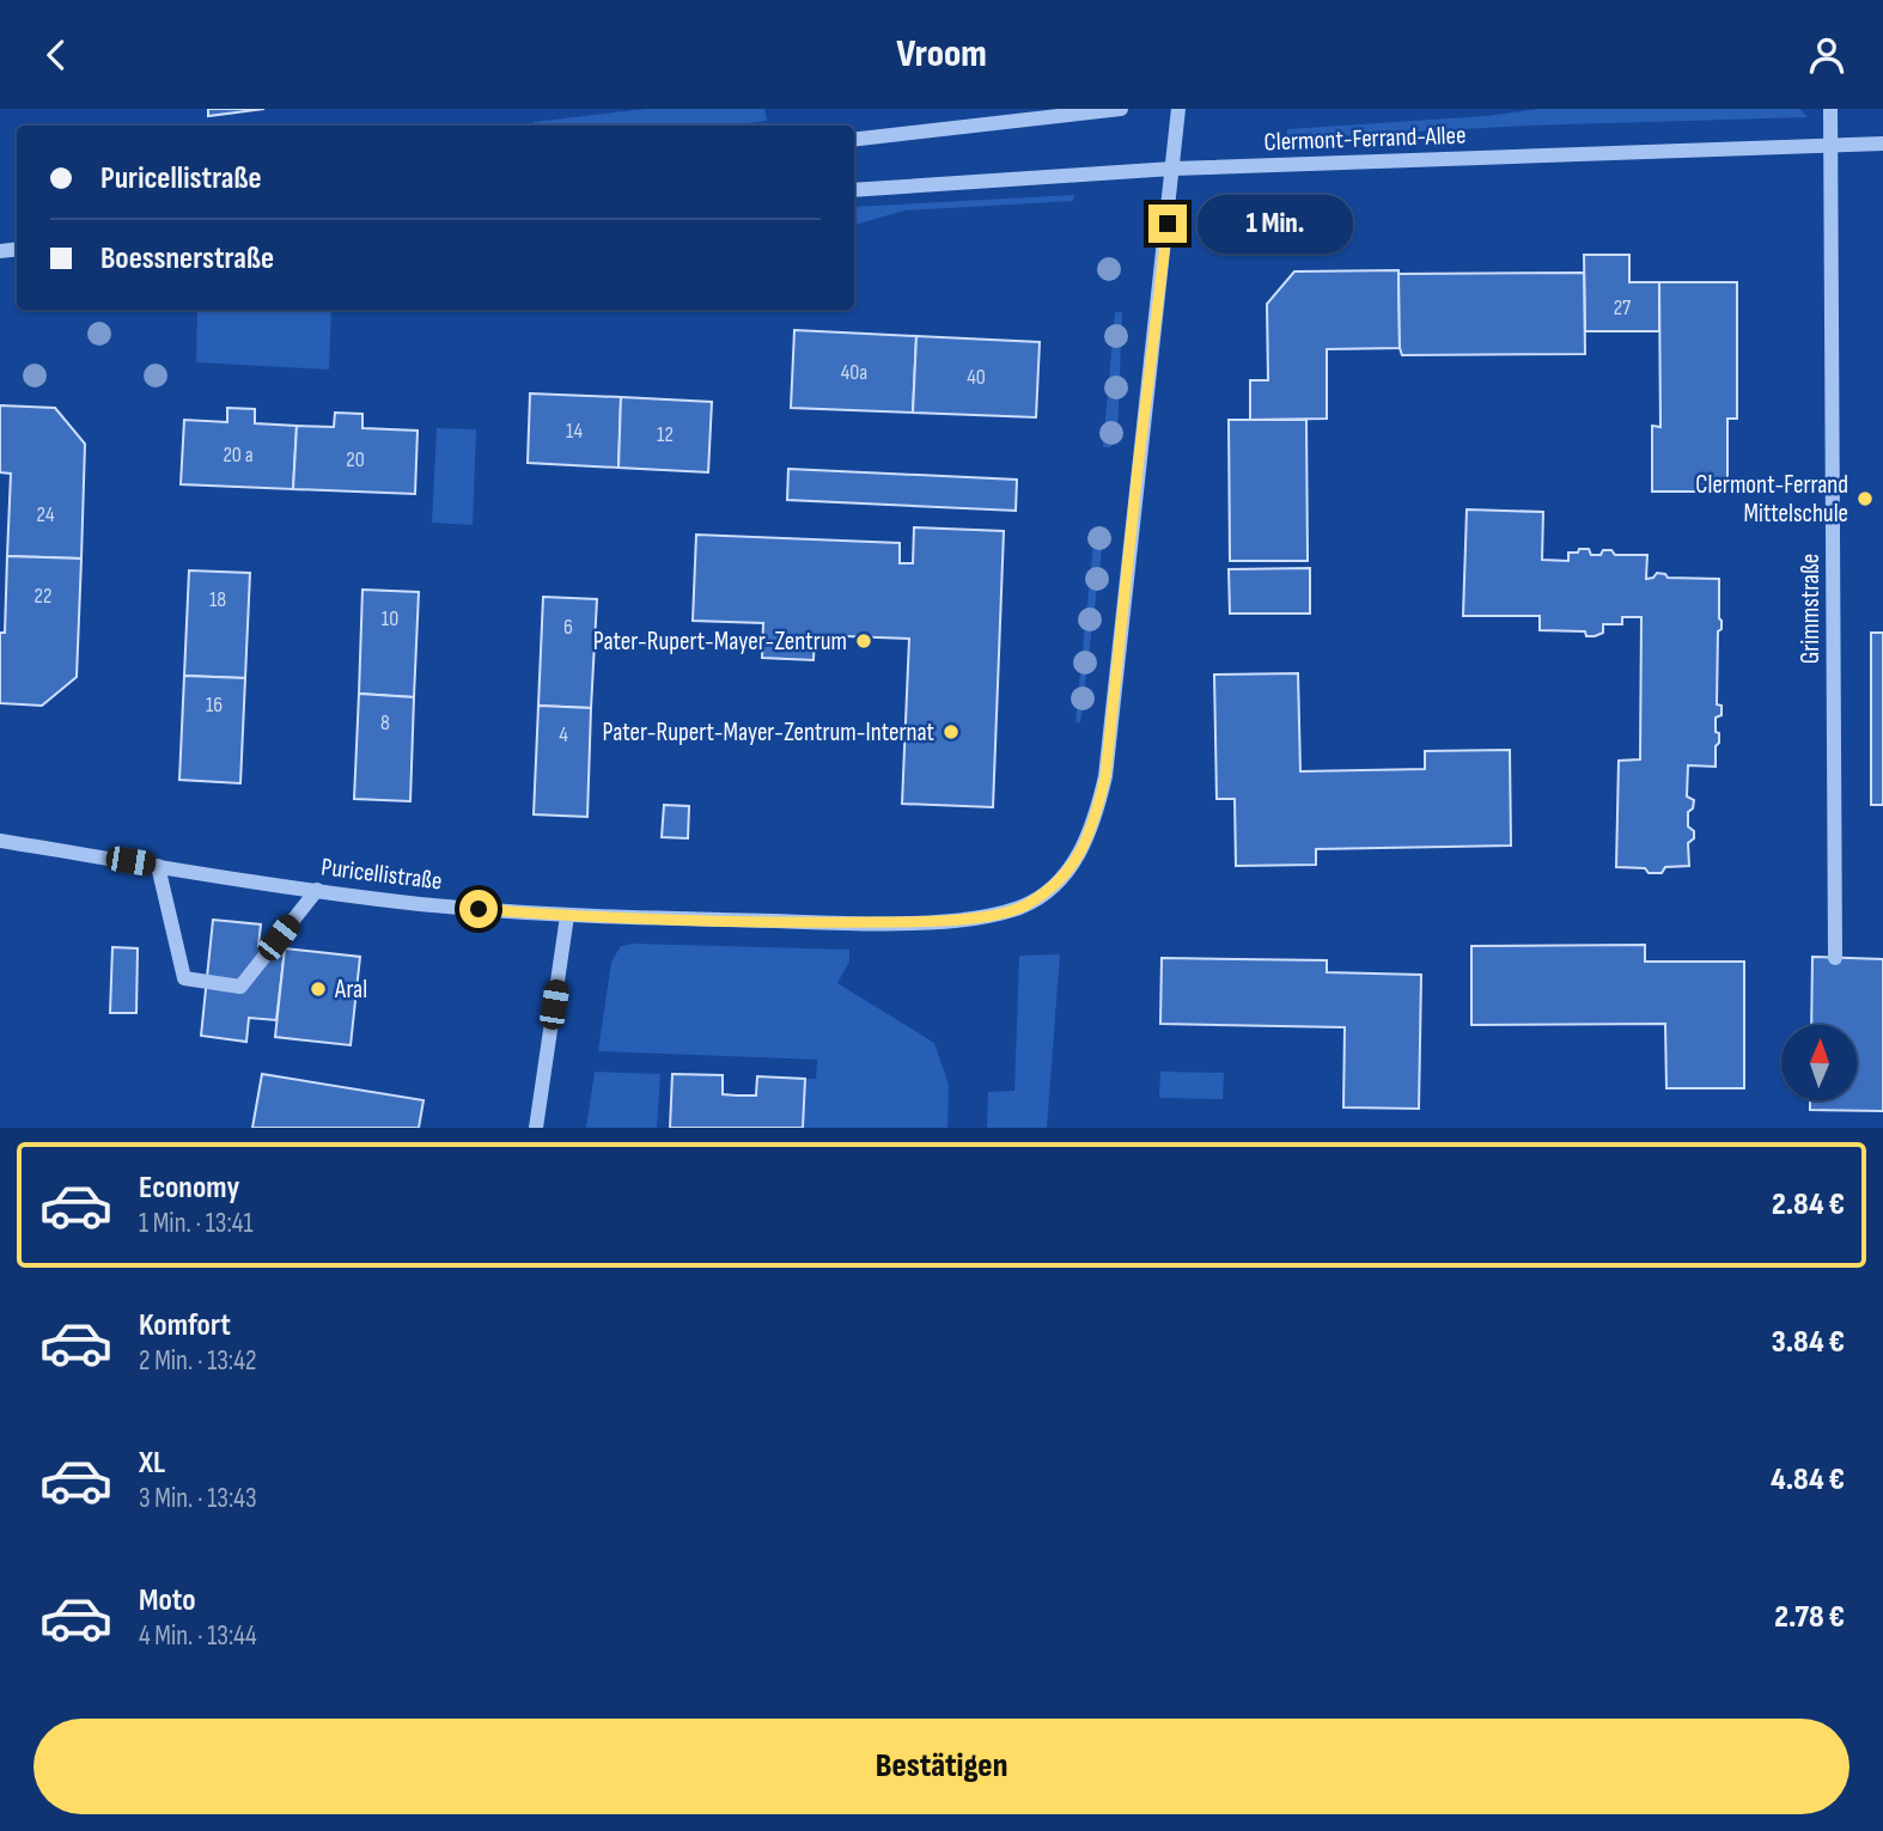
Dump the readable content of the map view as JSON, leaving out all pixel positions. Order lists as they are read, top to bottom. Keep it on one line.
{"streets":{"street":["Clermont-Ferrand-Allee","Grimmstraße","Puricellistraße"]},"crossings":[["Clermont-Ferrand-Allee","Grimmstraße"],["Clermont-Ferrand-Allee","Puricellistraße"]],"places":["Clermont-Ferrand Mittelschule","Pater-Rupert-Mayer-Zentrum","Pater-Rupert-Mayer-Zentrum-Internat","Aral"],"house_numbers":["27","40a","40","14","12","20 a","20","24","22","18","10","6","16","8","4"],"north":"top","page":{"header":"Vroom","banner":["Puricellistraße","Boessnerstraße"],"bubble":"1 Min.","list":[{"name":"Economy","note":"1 Min. · 13:41","value":"2.84 €"},{"name":"Komfort","note":"2 Min. · 13:42","value":"3.84 €"},{"name":"XL","note":"3 Min. · 13:43","value":"4.84 €"},{"name":"Moto","note":"4 Min. · 13:44","value":"2.78 €"}],"buttons":"Bestätigen"}}
